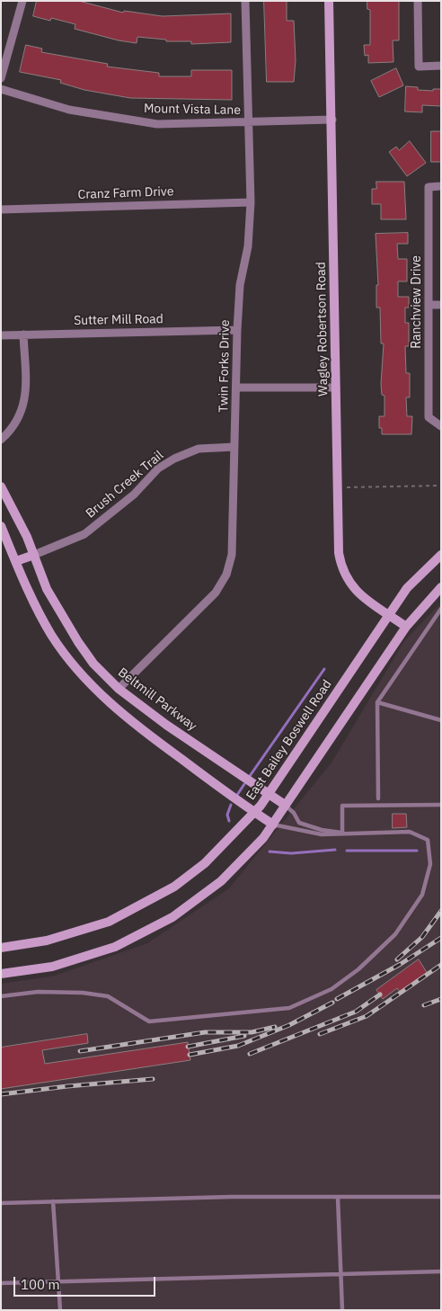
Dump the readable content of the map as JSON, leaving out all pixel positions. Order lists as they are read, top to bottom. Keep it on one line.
{"streets":{"street":["Mount Vista Lane","Cranz Farm Drive","Ranchview Drive","Sutter Mill Road","Wagley Robertson Road","Twin Forks Drive","Brush Creek Trail","Beltmill Parkway","East Bailey Boswell Road"]},"crossings":[["Mount Vista Lane","Wagley Robertson Road"],["Mount Vista Lane","Twin Forks Drive"],["Cranz Farm Drive","Twin Forks Drive"],["Sutter Mill Road","Twin Forks Drive"],["Wagley Robertson Road","East Bailey Boswell Road"],["Twin Forks Drive","Brush Creek Trail"],["Twin Forks Drive","Beltmill Parkway"],["Brush Creek Trail","Beltmill Parkway"],["Beltmill Parkway","East Bailey Boswell Road"]],"scale_bar":"100 m"}
